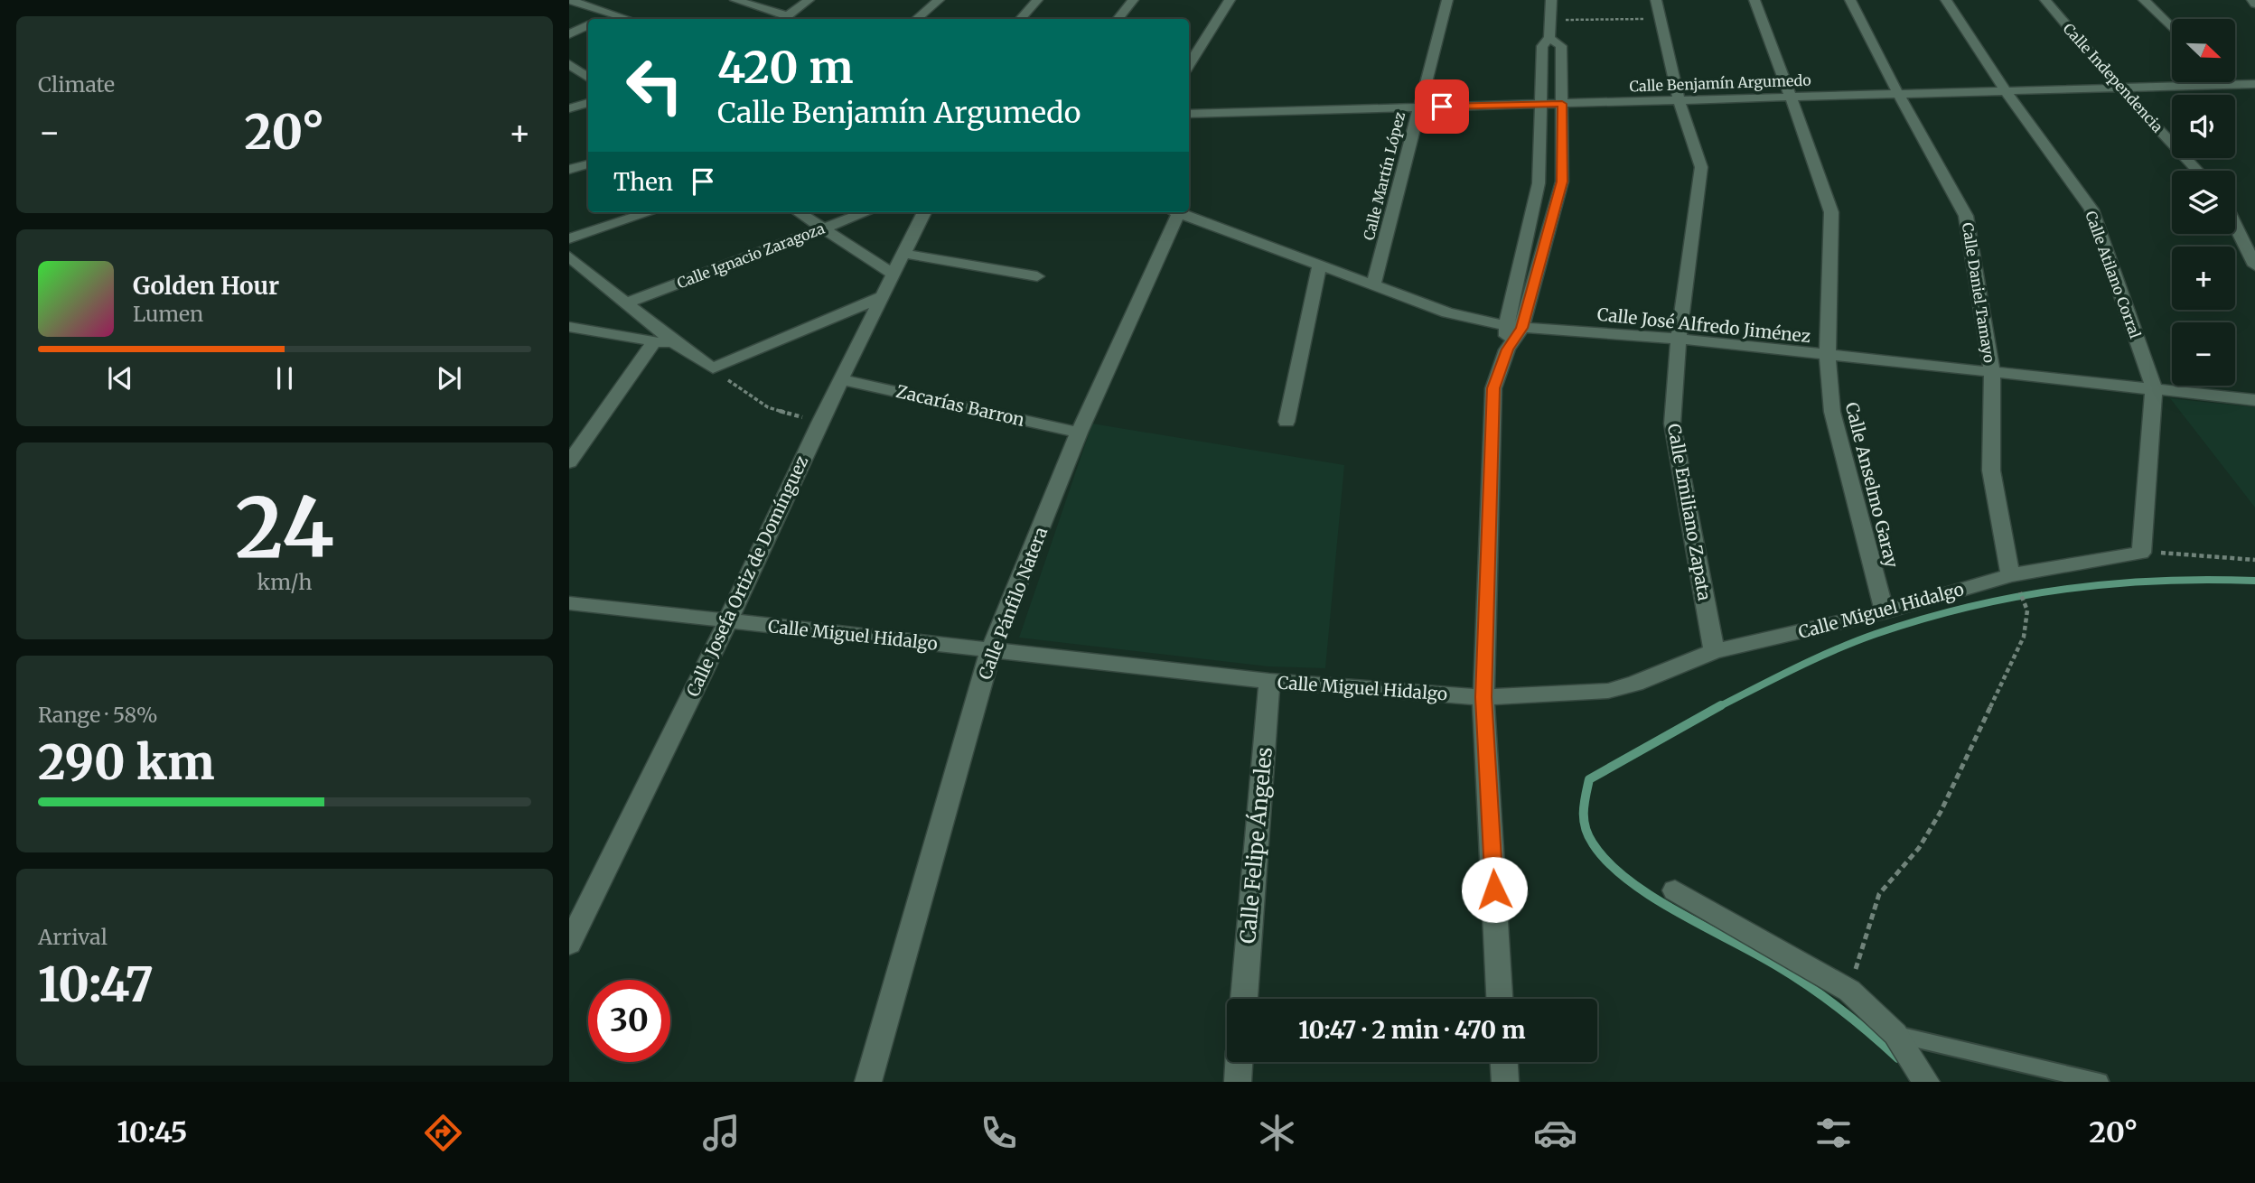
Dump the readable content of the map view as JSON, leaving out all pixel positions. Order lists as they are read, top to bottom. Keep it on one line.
{"streets":{"street":["Calle Independencia","Calle Benjamín Argumedo","Calle Martín López","Calle Ignacio Zaragoza","Calle Atilano Corral","Calle Daniel Tamayo","Calle José Alfredo Jiménez","Zacarías Barron","Calle Anselmo Garay","Calle Emiliano Zapata","Calle Josefa Ortiz de Domínguez","Calle Pánfilo Natera","Calle Miguel Hidalgo","Calle Felipe Ángeles"]},"crossings":[["Calle Independencia","Calle Benjamín Argumedo"],["Calle Benjamín Argumedo","Calle Martín López"],["Calle Benjamín Argumedo","Calle Atilano Corral"],["Calle Benjamín Argumedo","Calle Daniel Tamayo"],["Calle Benjamín Argumedo","Calle Anselmo Garay"],["Calle Benjamín Argumedo","Calle Emiliano Zapata"],["Calle Martín López","Calle José Alfredo Jiménez"],["Calle Atilano Corral","Calle José Alfredo Jiménez"],["Calle Atilano Corral","Calle Miguel Hidalgo"],["Calle Daniel Tamayo","Calle José Alfredo Jiménez"],["Calle Daniel Tamayo","Calle Miguel Hidalgo"],["Calle José Alfredo Jiménez","Calle Anselmo Garay"],["Calle José Alfredo Jiménez","Calle Emiliano Zapata"],["Zacarías Barron","Calle Josefa Ortiz de Domínguez"],["Zacarías Barron","Calle Pánfilo Natera"],["Calle Anselmo Garay","Calle Miguel Hidalgo"],["Calle Emiliano Zapata","Calle Miguel Hidalgo"],["Calle Josefa Ortiz de Domínguez","Calle Miguel Hidalgo"],["Calle Pánfilo Natera","Calle Miguel Hidalgo"],["Calle Miguel Hidalgo","Calle Felipe Ángeles"]],"north":"bottom right","page":{"tile":["Climate",["24","km/h"],["Range · 58%","290 km"],["Arrival","10:47"]],"map_buttons":["+","−"],"turn":["420 m","Calle Benjamín Argumedo"],"heat":["−","20°","+"],"then":"Then","song":["Golden Hour","Lumen"],"limit":"30","trip":"10:47 · 2 min · 470 m","tabs":["10:45","20°"]}}
